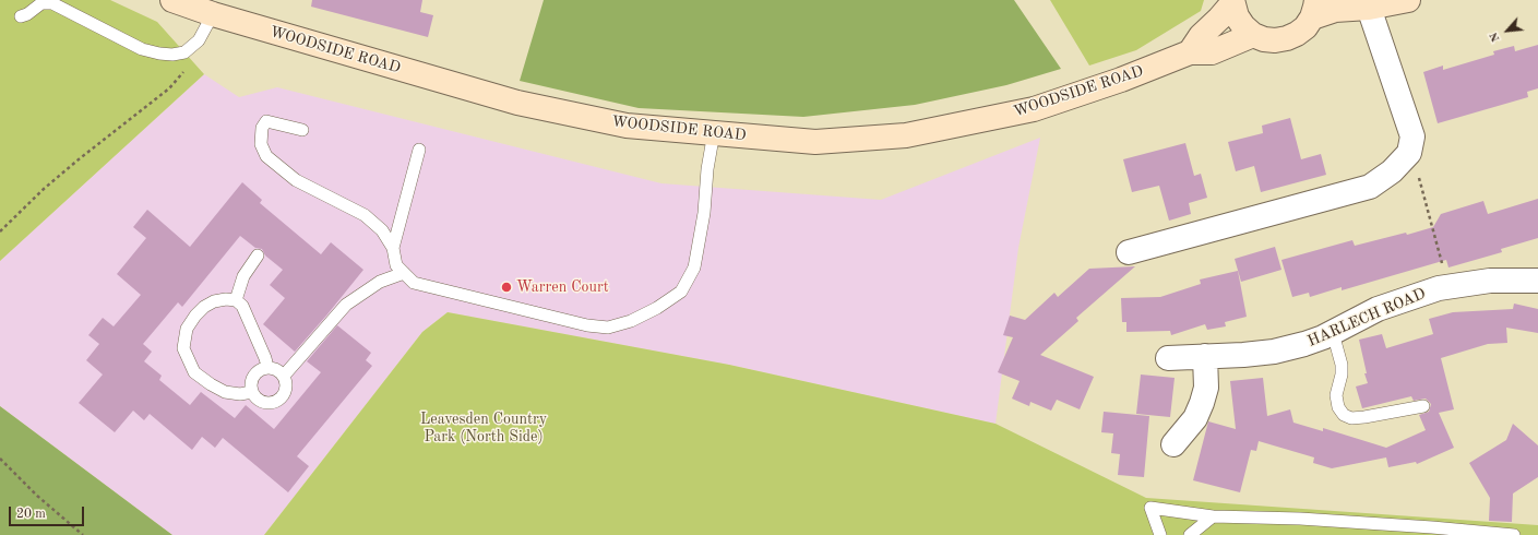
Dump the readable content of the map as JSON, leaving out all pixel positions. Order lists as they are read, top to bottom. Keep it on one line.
{"streets":{"street":["WOODSIDE ROAD","HARLECH ROAD"]},"parks":["Leavesden Country Park (North Side)"],"places":["Warren Court"],"scale_bar":"20 m","north":"bottom left"}
